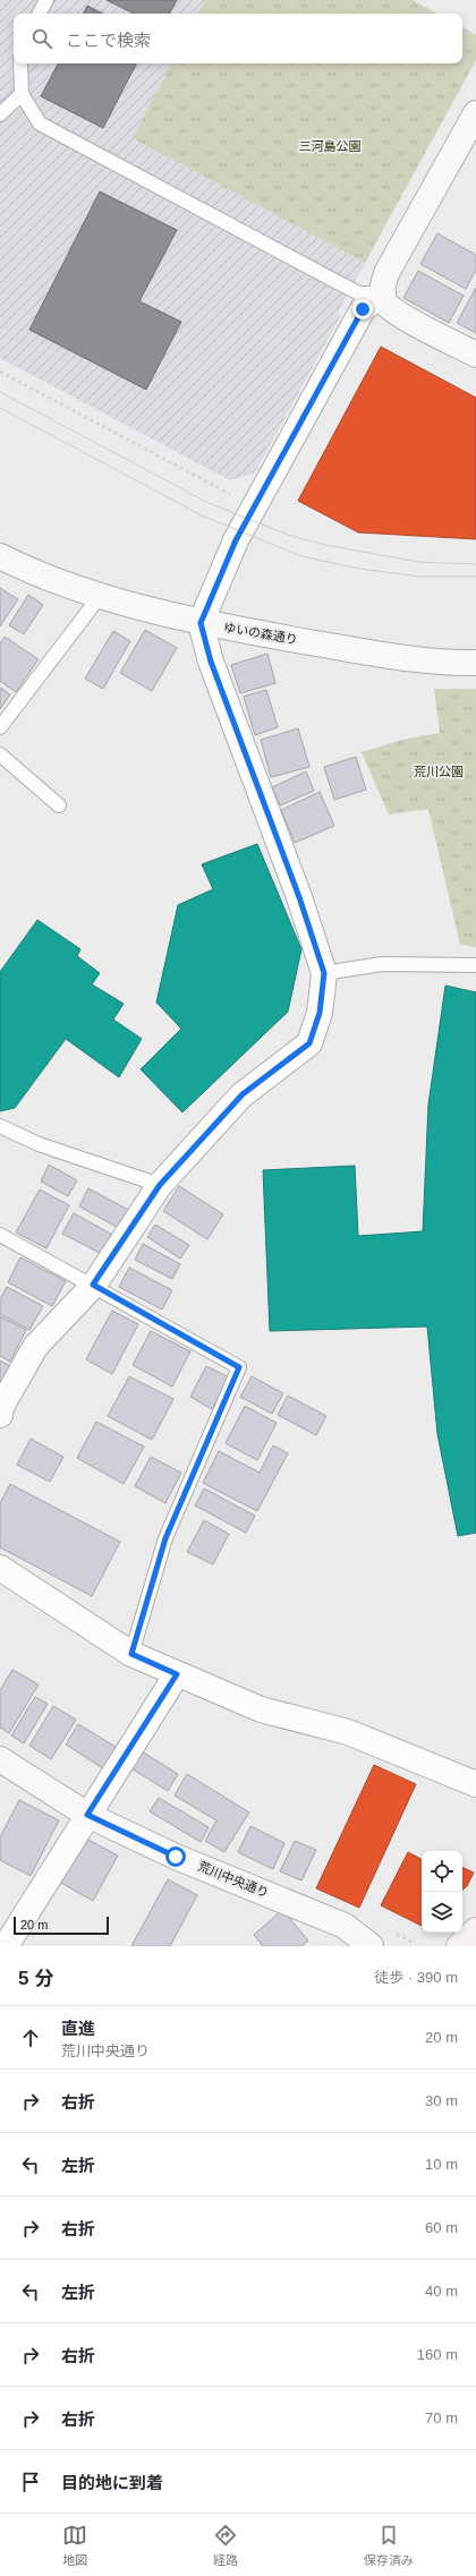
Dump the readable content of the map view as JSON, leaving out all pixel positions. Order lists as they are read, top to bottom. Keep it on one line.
{"streets":{"street":["ゆいの森通り","荒川中央通り"]},"parks":["三河島公園","荒川公園"],"scale_bar":"20 m","page":{"search":"ここで検索","scale":"20 m","heading":["5 分","徒歩 · 390 m"],"list":[["直進","荒川中央通り","20 m"],["右折","30 m"],["左折","10 m"],["右折","60 m"],["左折","40 m"],["右折","160 m"],["右折","70 m"],"目的地に到着"],"nav":["地図","経路","保存済み"]}}
